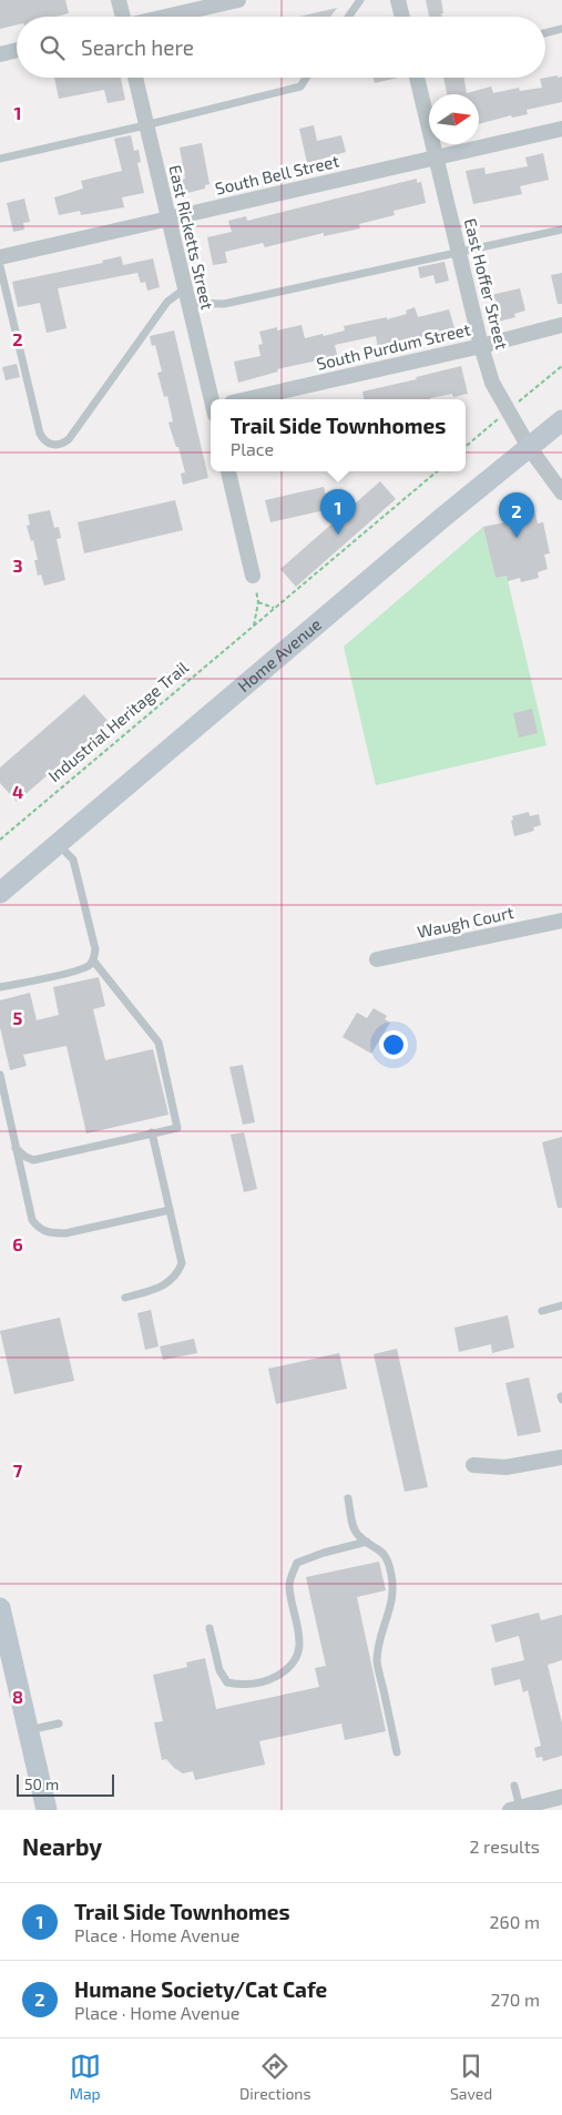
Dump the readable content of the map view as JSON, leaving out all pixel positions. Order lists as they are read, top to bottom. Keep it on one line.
{"streets":{"main road":["Home Avenue"],"street":["South Bell Street","East Ricketts Street","East Hoffer Street","South Purdum Street","Waugh Court"],"path":["Industrial Heritage Trail"]},"crossings":[["South Bell Street","East Ricketts Street"],["South Bell Street","East Hoffer Street"],["East Hoffer Street","South Purdum Street"],["East Hoffer Street","Home Avenue"]],"scale_bar":"50 m","north":"right","page":{"search":"Search here","popup":["Trail Side Townhomes","Place"],"pins":["1","2"],"scale":"50 m","heading":["Nearby","2 results"],"list":[{"mark":"1","name":"Trail Side Townhomes","note":"Place · Home Avenue","value":"260 m"},{"mark":"2","name":"Humane Society/Cat Cafe","note":"Place · Home Avenue","value":"270 m"}],"nav":["Map","Directions","Saved"]},"grid":{"rows":["1","2","3","4","5","6","7","8"]}}
